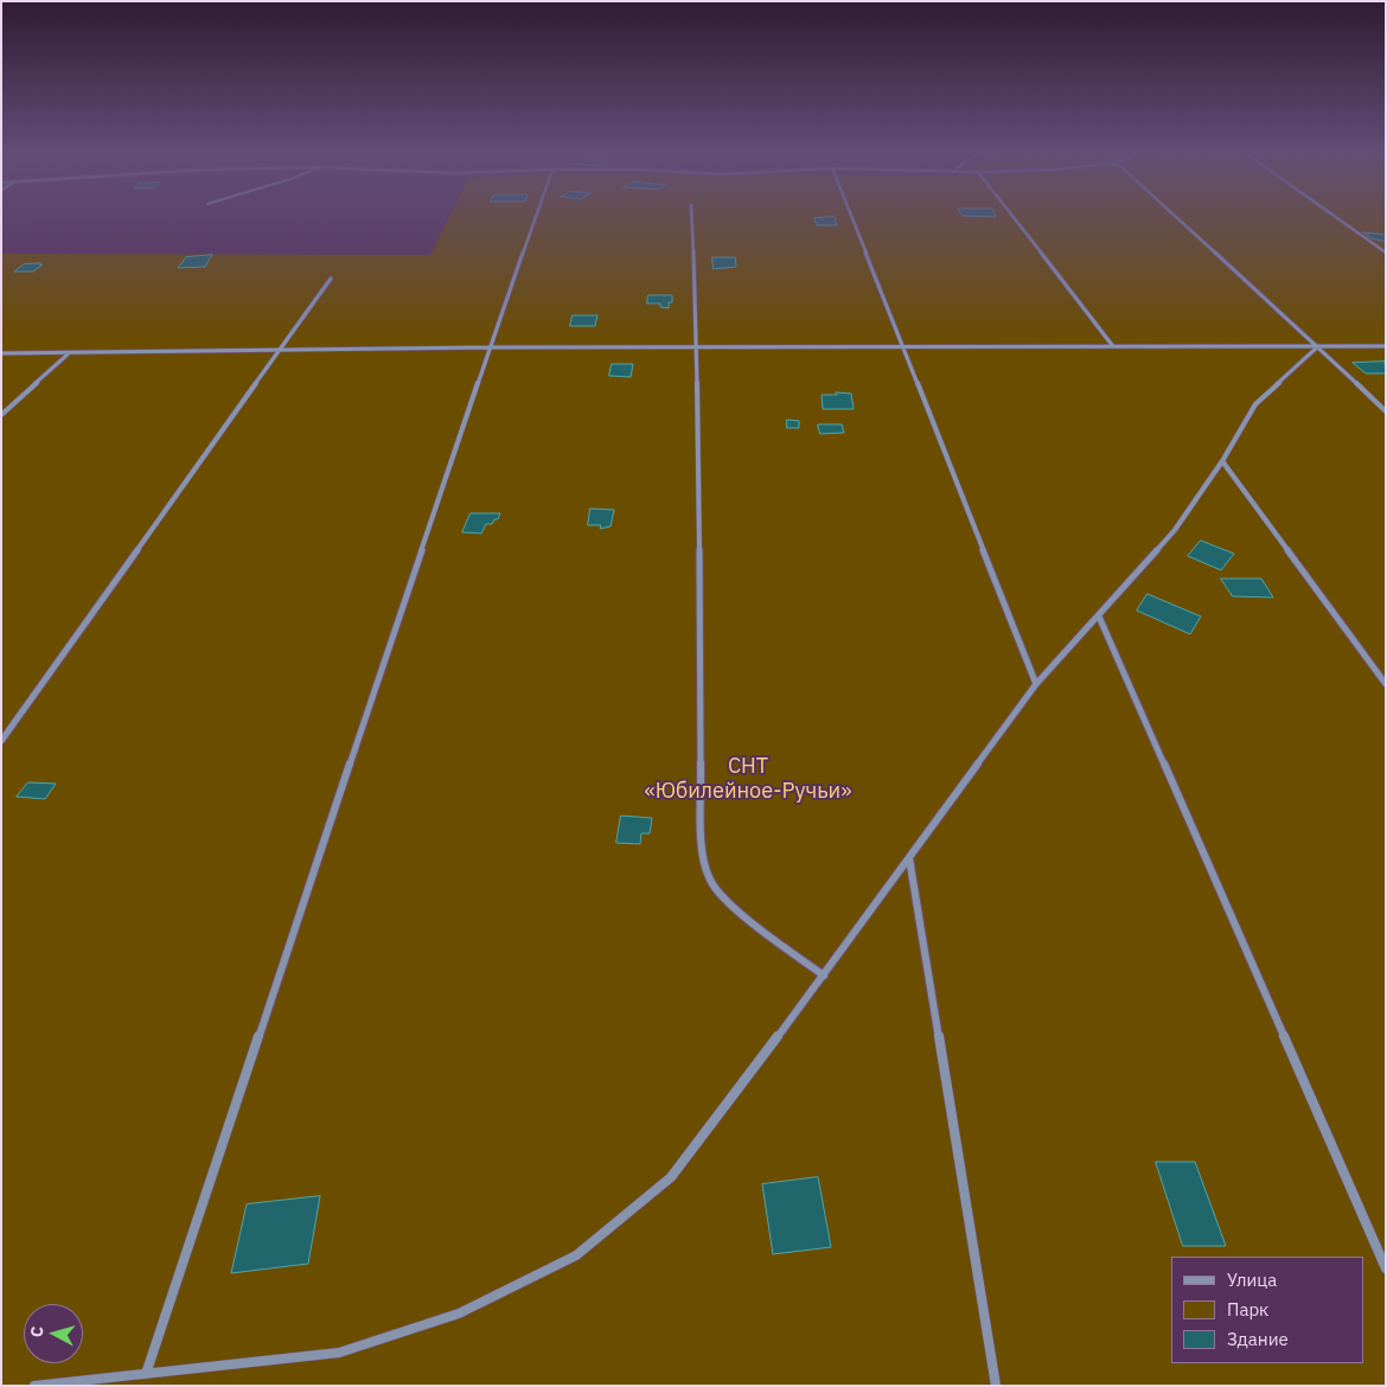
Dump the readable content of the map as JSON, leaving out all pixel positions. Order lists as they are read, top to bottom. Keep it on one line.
{"parks":["СНТ «Юбилейное-Ручьи»"],"legend":["Улица","Парк","Здание"],"north":"left"}
